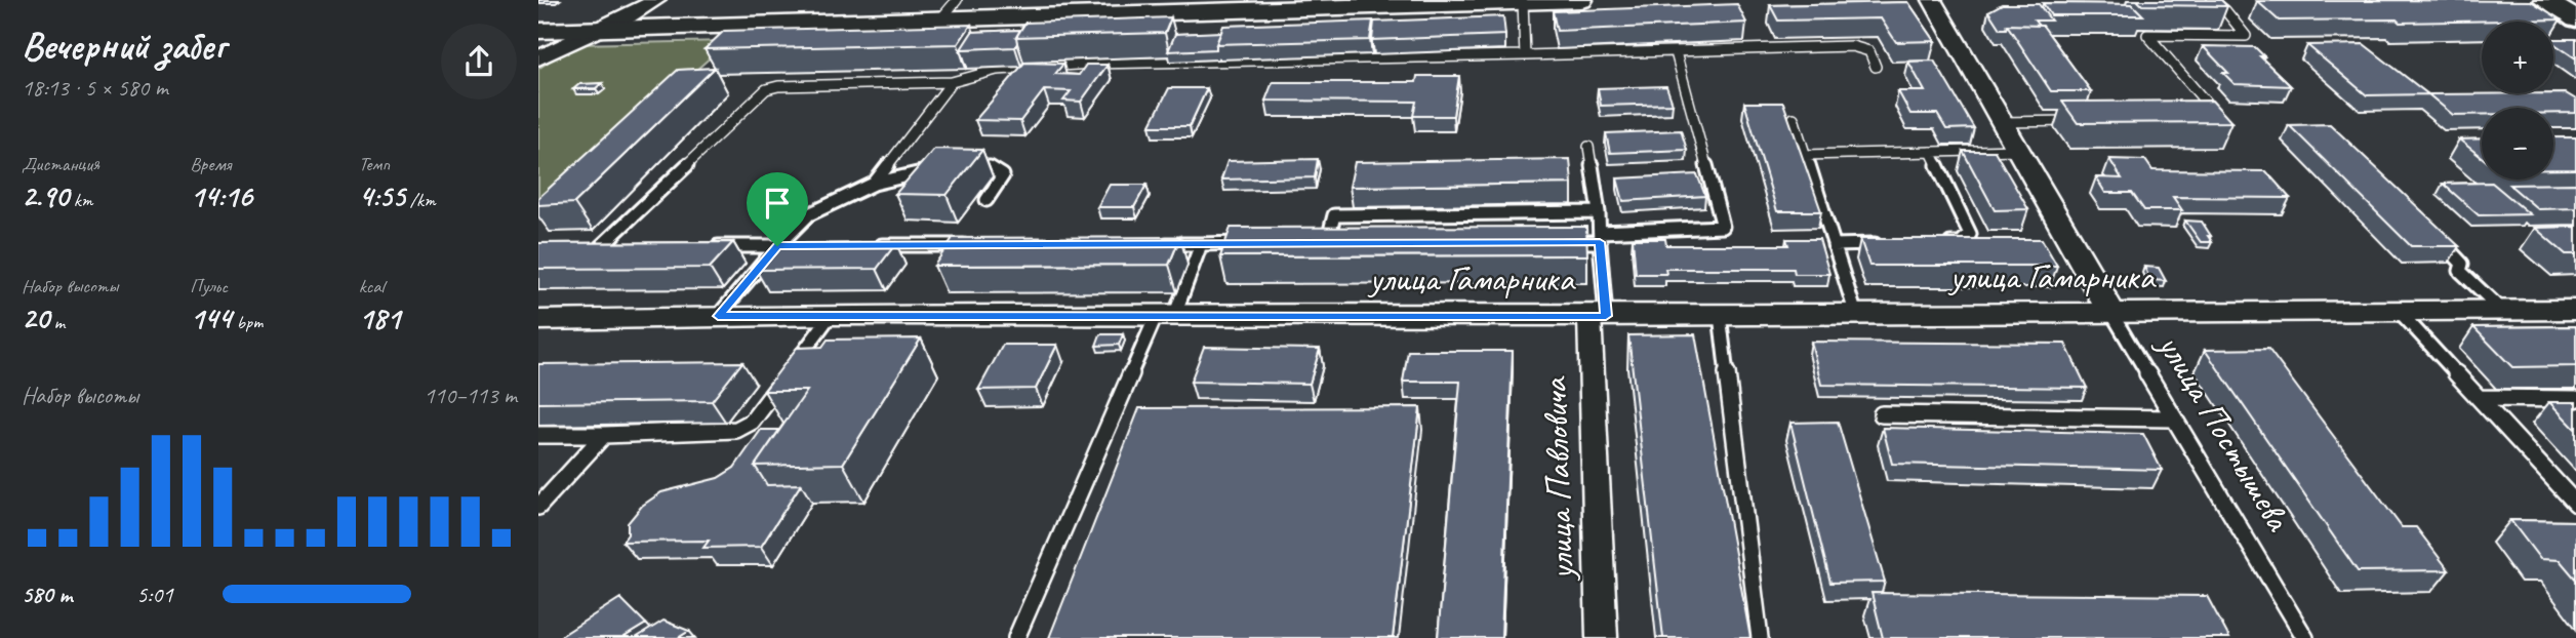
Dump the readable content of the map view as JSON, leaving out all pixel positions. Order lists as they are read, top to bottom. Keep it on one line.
{"streets":{"street":["улица Гамарника","улица Постышева","улица Павловича"]},"crossings":[["улица Гамарника","улица Постышева"],["улица Гамарника","улица Павловича"]],"page":{"heading":["Вечерний забег","18:13 · 5 × 580 m"],"map_buttons":["+","−"],"stats":[["Дистанция","2.90 km"],["Время","14:16"],["Темп","4:55 /km"],["Набор высоты","20 m"],["Пульс","144 bpm"],["kcal","181"]],"chart":["Набор высоты","110–113 m"],"list":[{"name":"580 m","note":"5:01"}]}}
